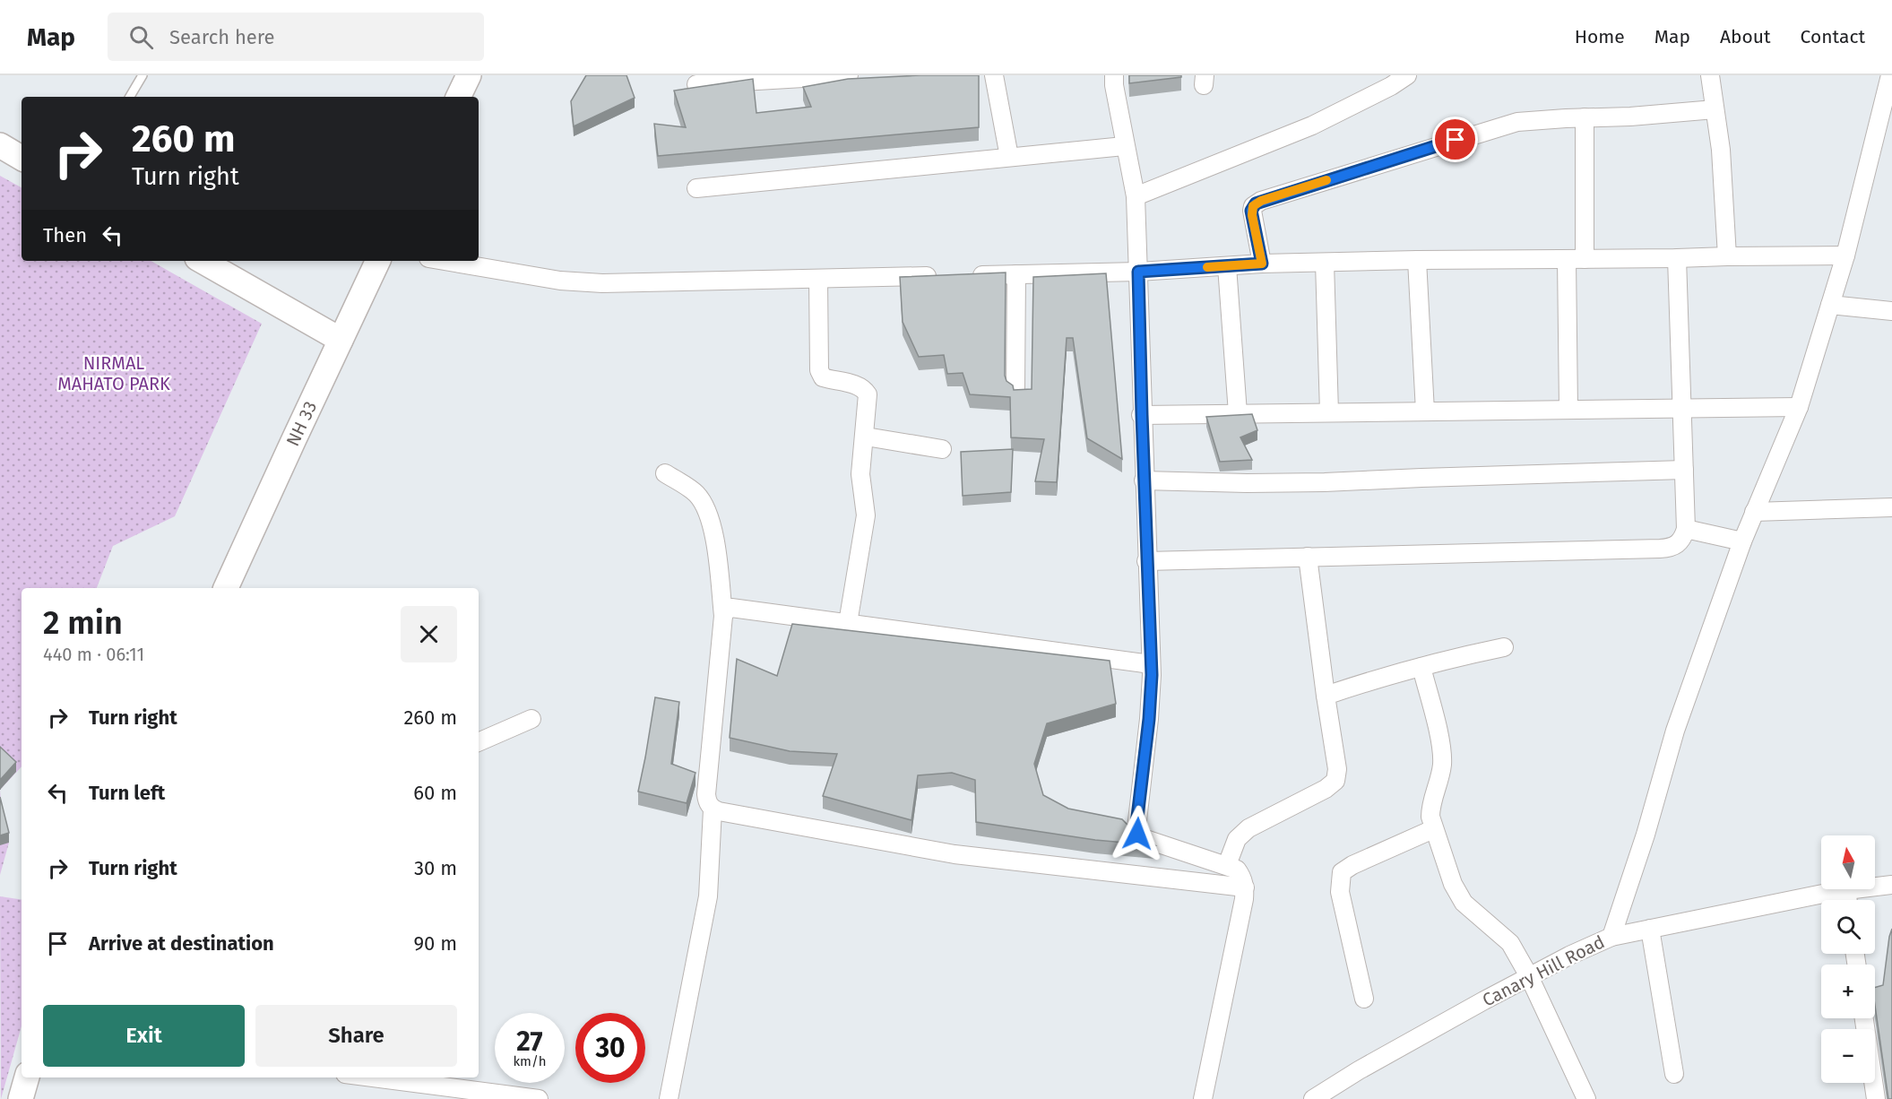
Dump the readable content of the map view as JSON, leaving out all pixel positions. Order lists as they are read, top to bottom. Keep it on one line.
{"streets":{"main road":["NH 33"],"street":["Canary Hill Road"]},"parks":["NIRMAL MAHATO PARK"],"north":"top","page":{"header":"Map","search":"Search here","nav":["Home","Map","About","Contact"],"turn":["260 m","Turn right"],"then":"Then","heading":["2 min","440 m · 06:11"],"list":[{"name":"Turn right","value":"260 m"},{"name":"Turn left","value":"60 m"},{"name":"Turn right","value":"30 m"},{"name":"Arrive at destination","value":"90 m"}],"map_buttons":["+","−"],"buttons":["Exit","Share"],"speed":"27 km/h","limit":"30"}}
